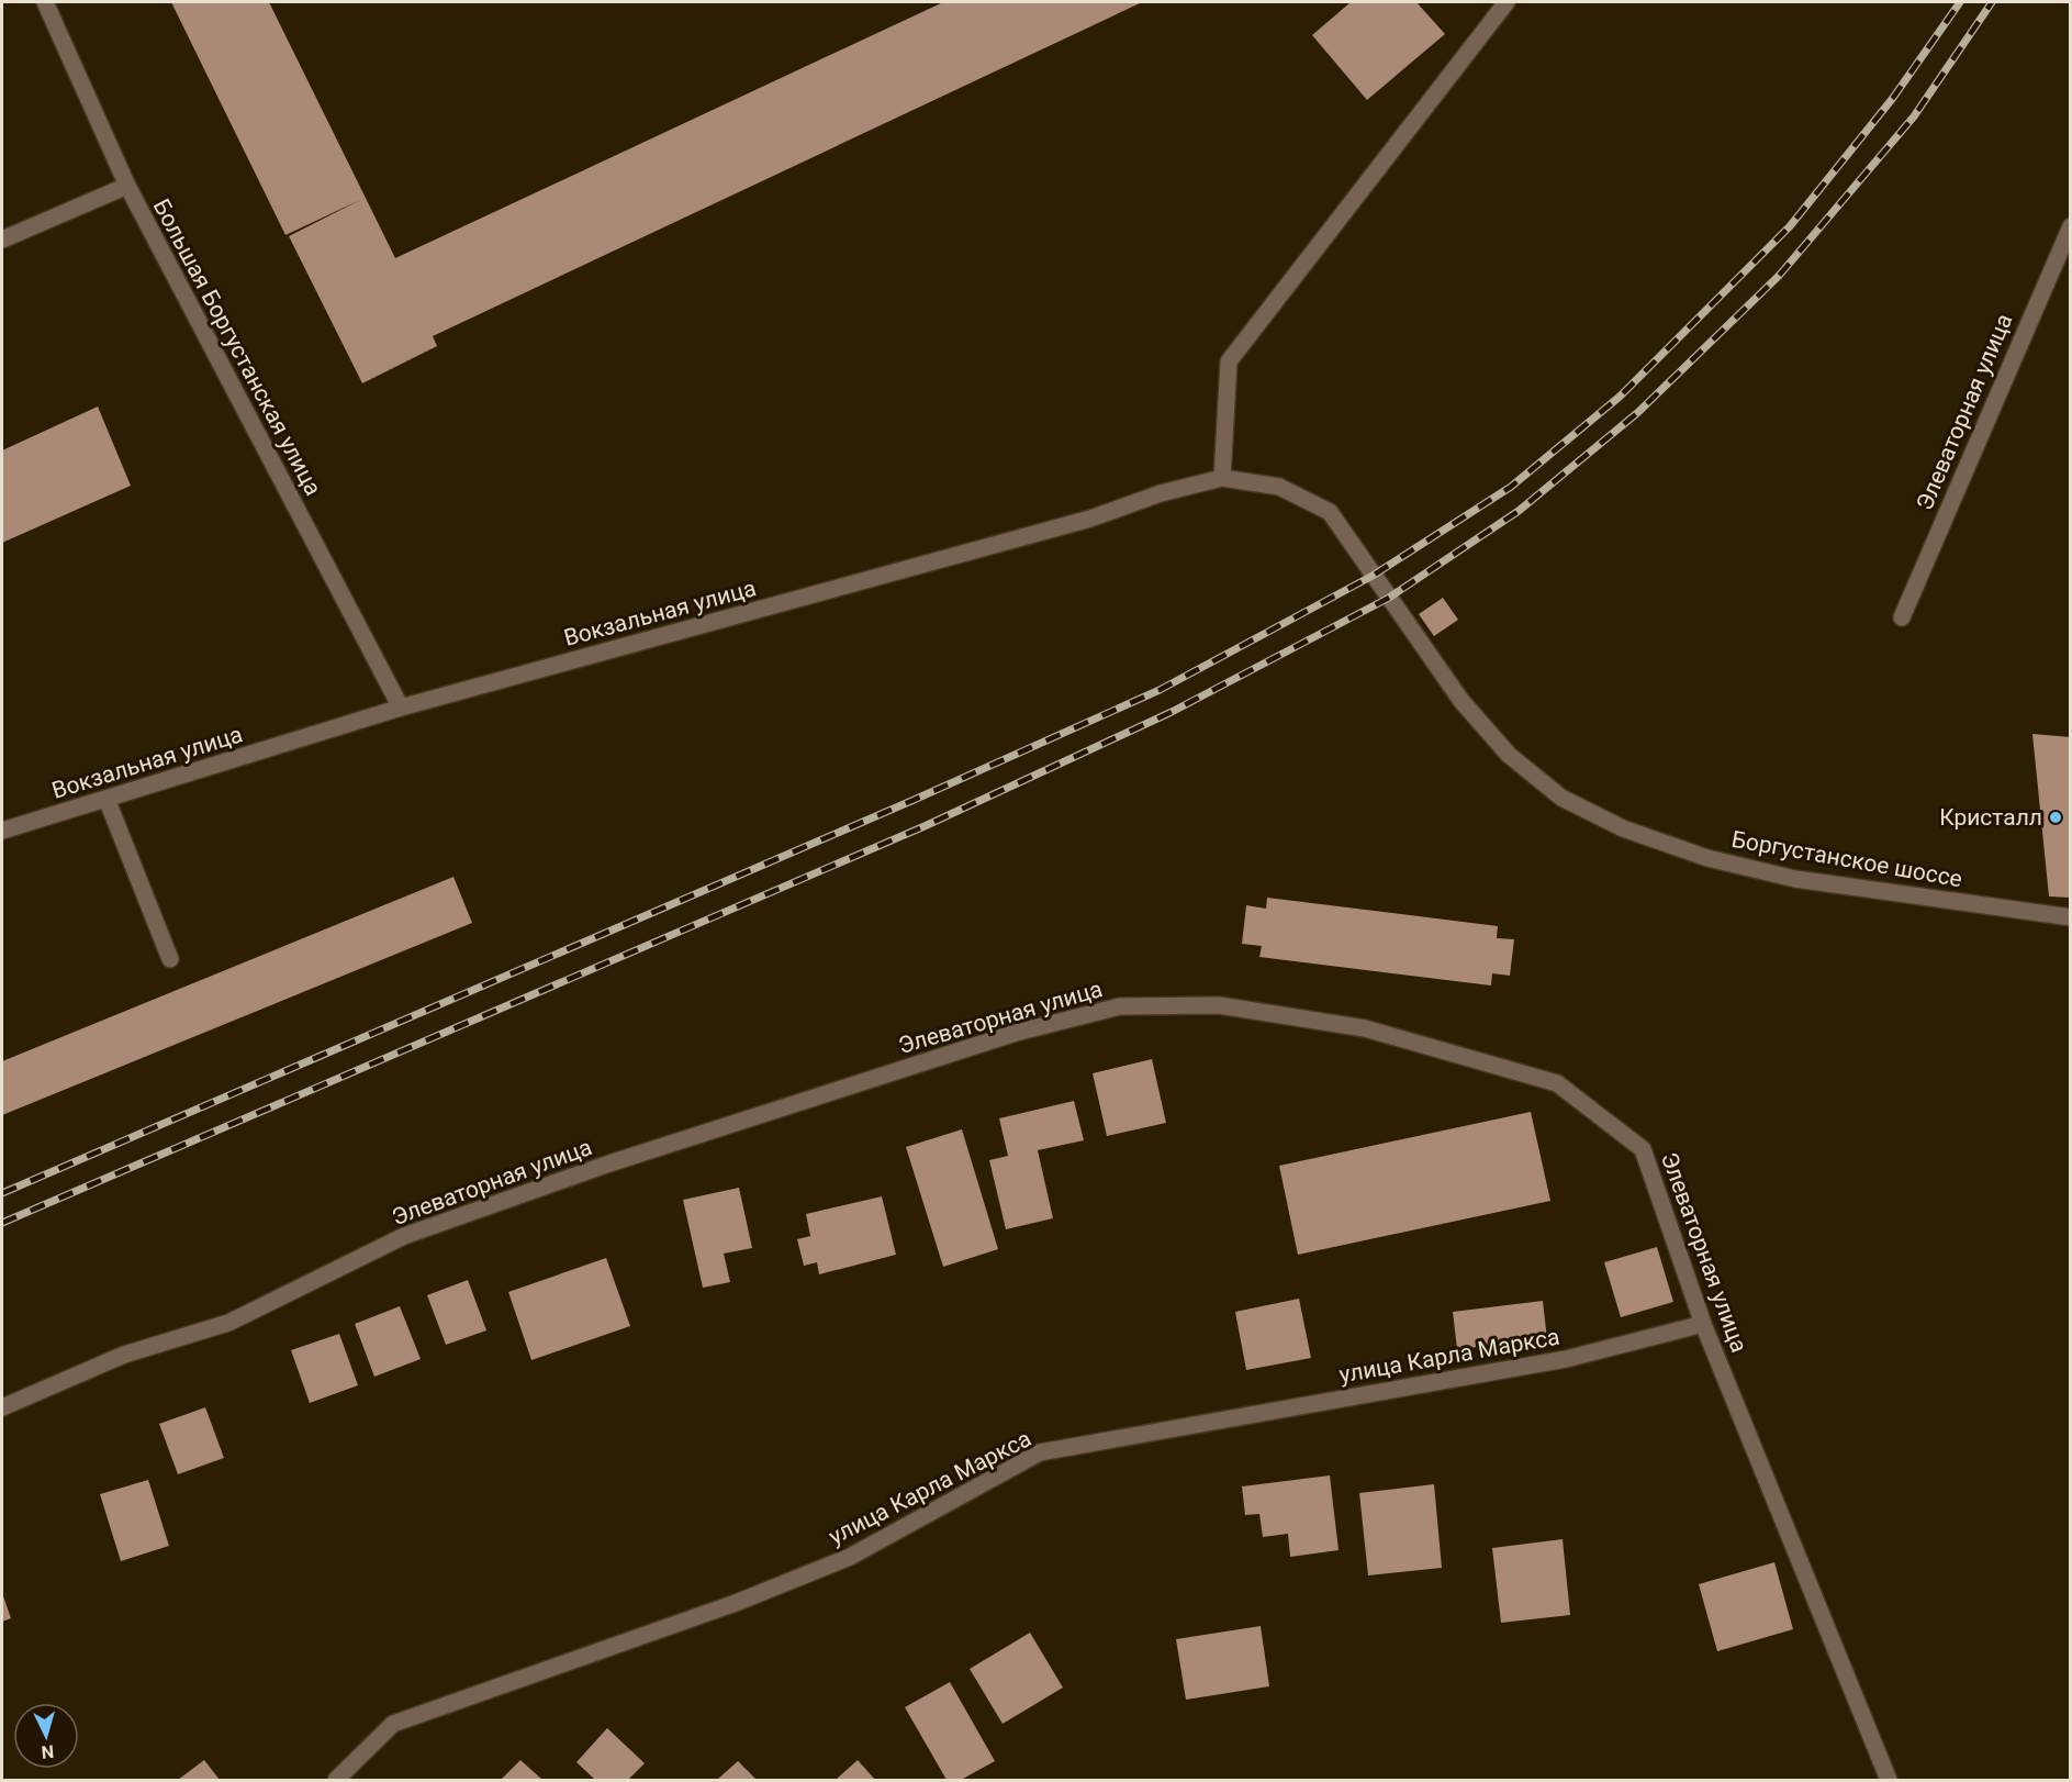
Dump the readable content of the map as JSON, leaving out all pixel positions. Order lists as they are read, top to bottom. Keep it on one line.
{"streets":{"street":["Большая Боргустанская улица","Элеваторная улица","Вокзальная улица","Боргустанское шоссе","улица Карла Маркса"]},"crossings":[["Большая Боргустанская улица","Вокзальная улица"],["Элеваторная улица","улица Карла Маркса"],["Вокзальная улица","Боргустанское шоссе"]],"places":["Кристалл"],"north":"bottom"}
